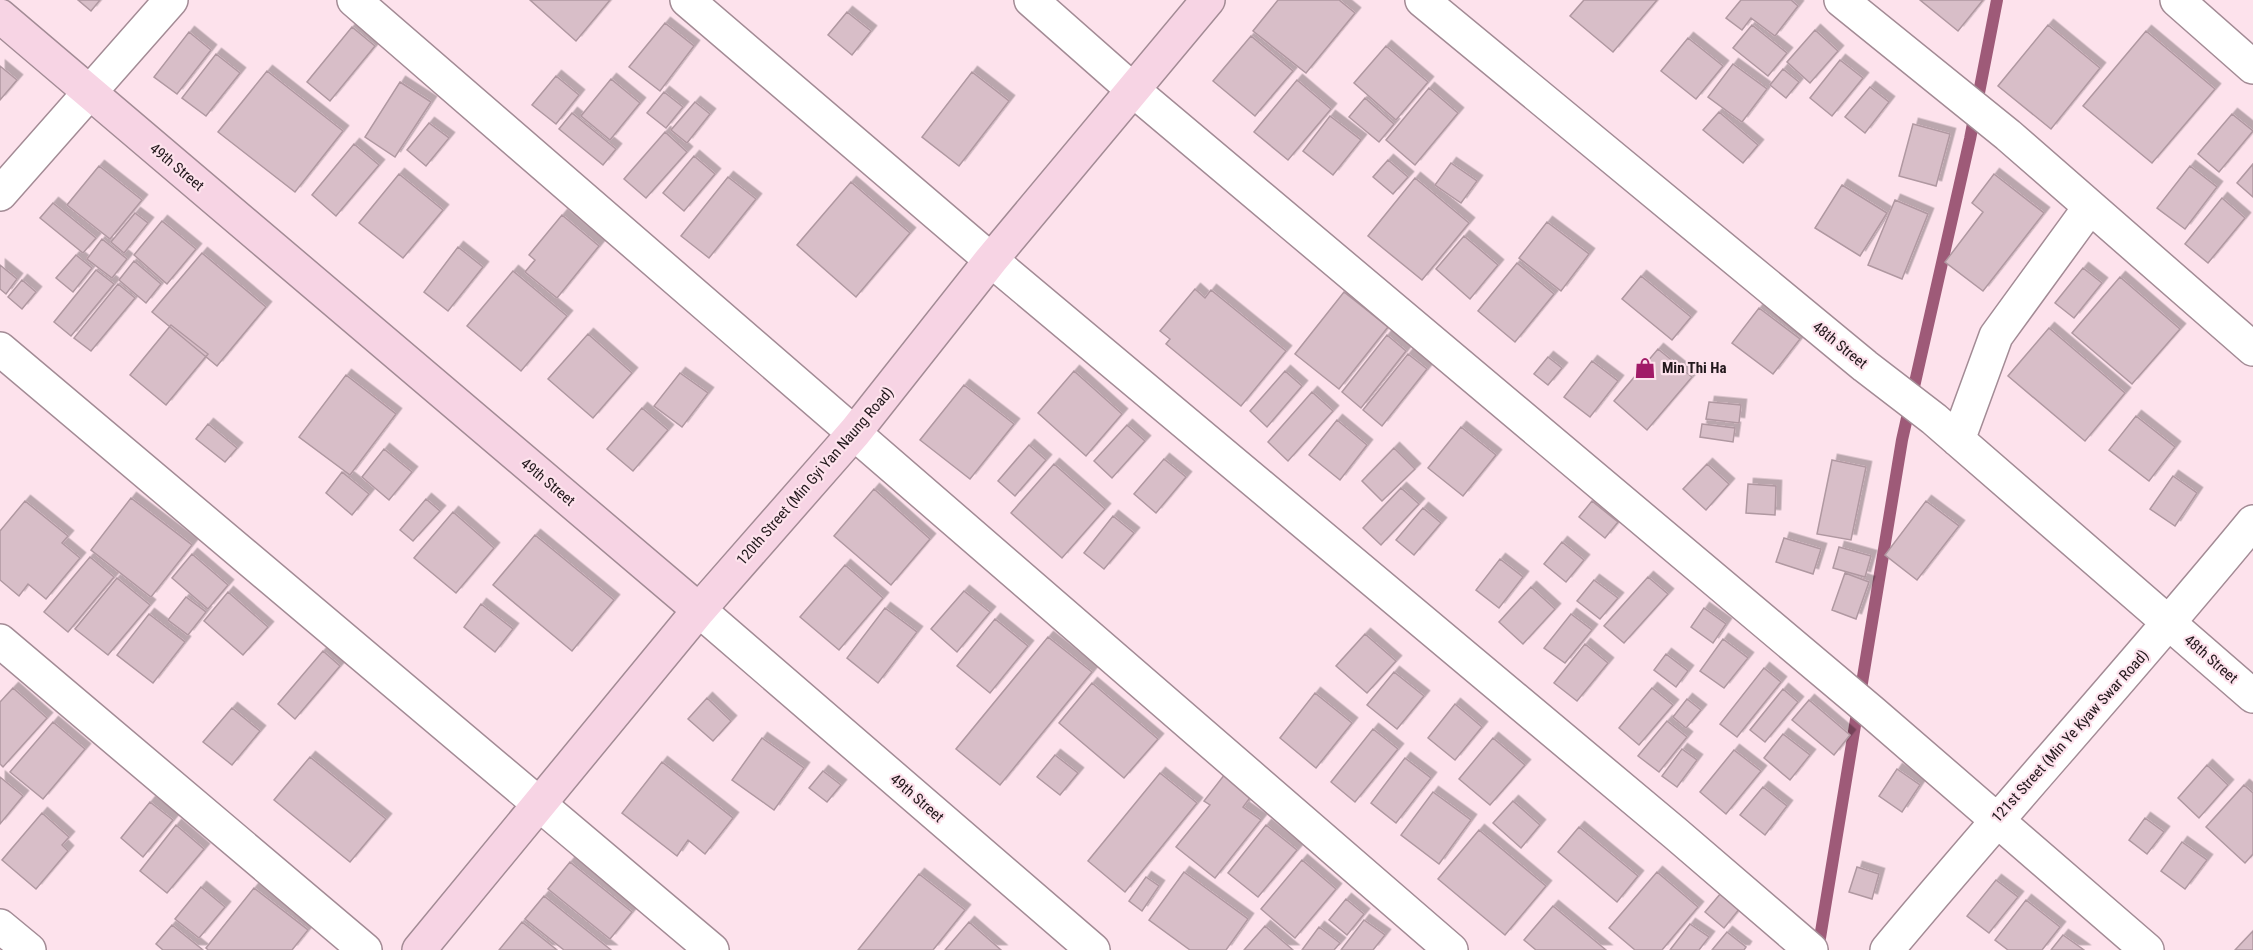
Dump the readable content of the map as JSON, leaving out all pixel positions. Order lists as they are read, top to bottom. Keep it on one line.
{"streets":{"main road":["49th Street","120th Street (Min Gyi Yan Naung Road)"],"street":["48th Street","121st Street (Min Ye Kyaw Swar Road)"]},"crossings":[["49th Street","120th Street (Min Gyi Yan Naung Road)"],["48th Street","121st Street (Min Ye Kyaw Swar Road)"]],"places":{"shop":["Min Thi Ha"]}}
